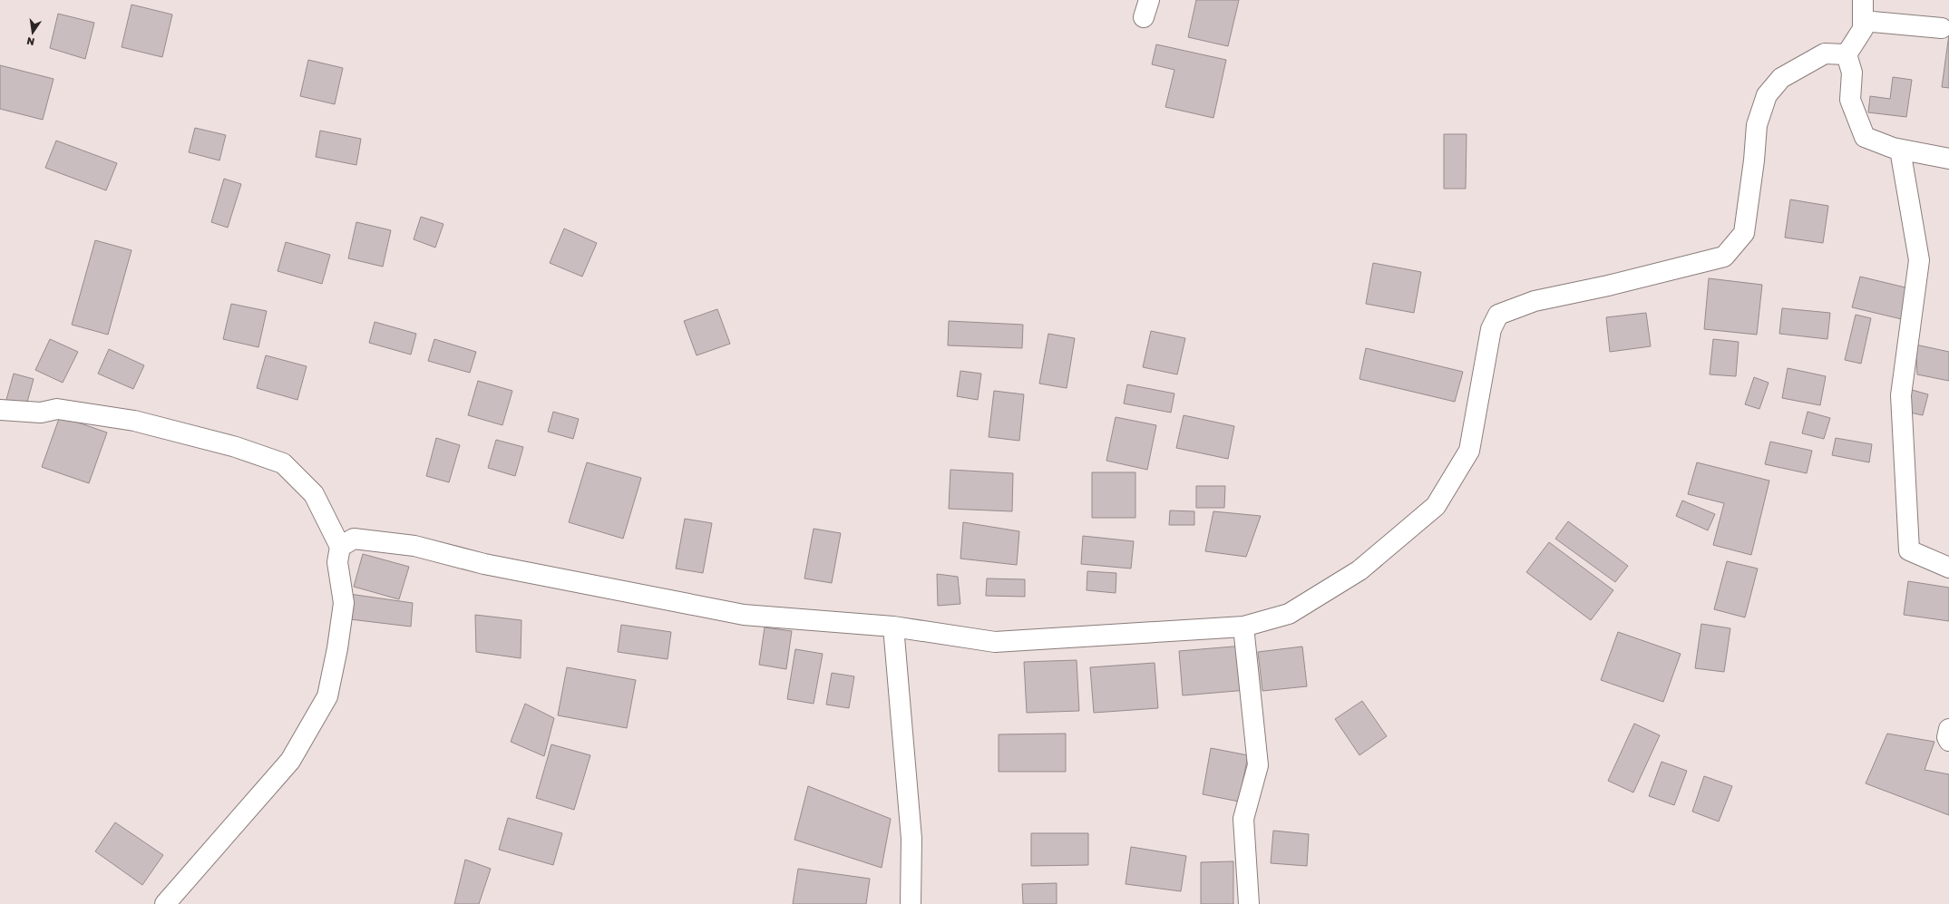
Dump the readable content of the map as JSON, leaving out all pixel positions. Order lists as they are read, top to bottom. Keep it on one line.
{"north":"bottom"}
